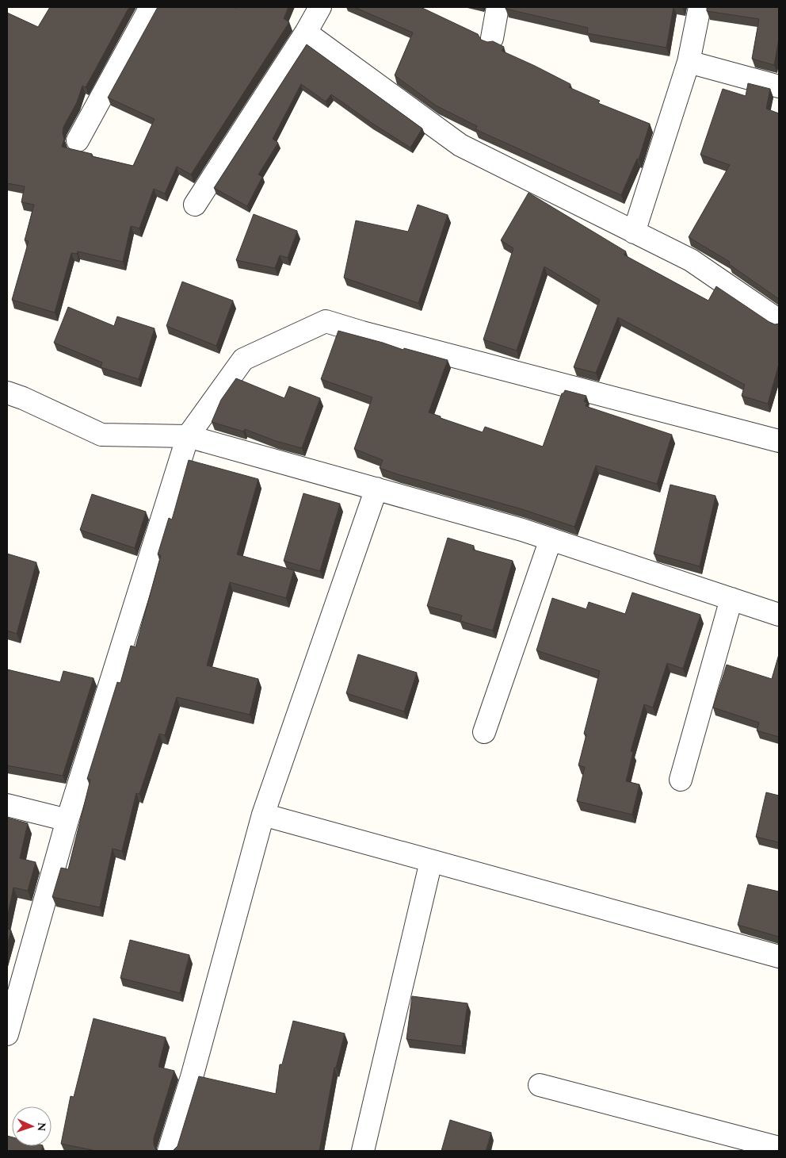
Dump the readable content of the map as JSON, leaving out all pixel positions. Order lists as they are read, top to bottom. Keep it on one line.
{"north":"right"}
